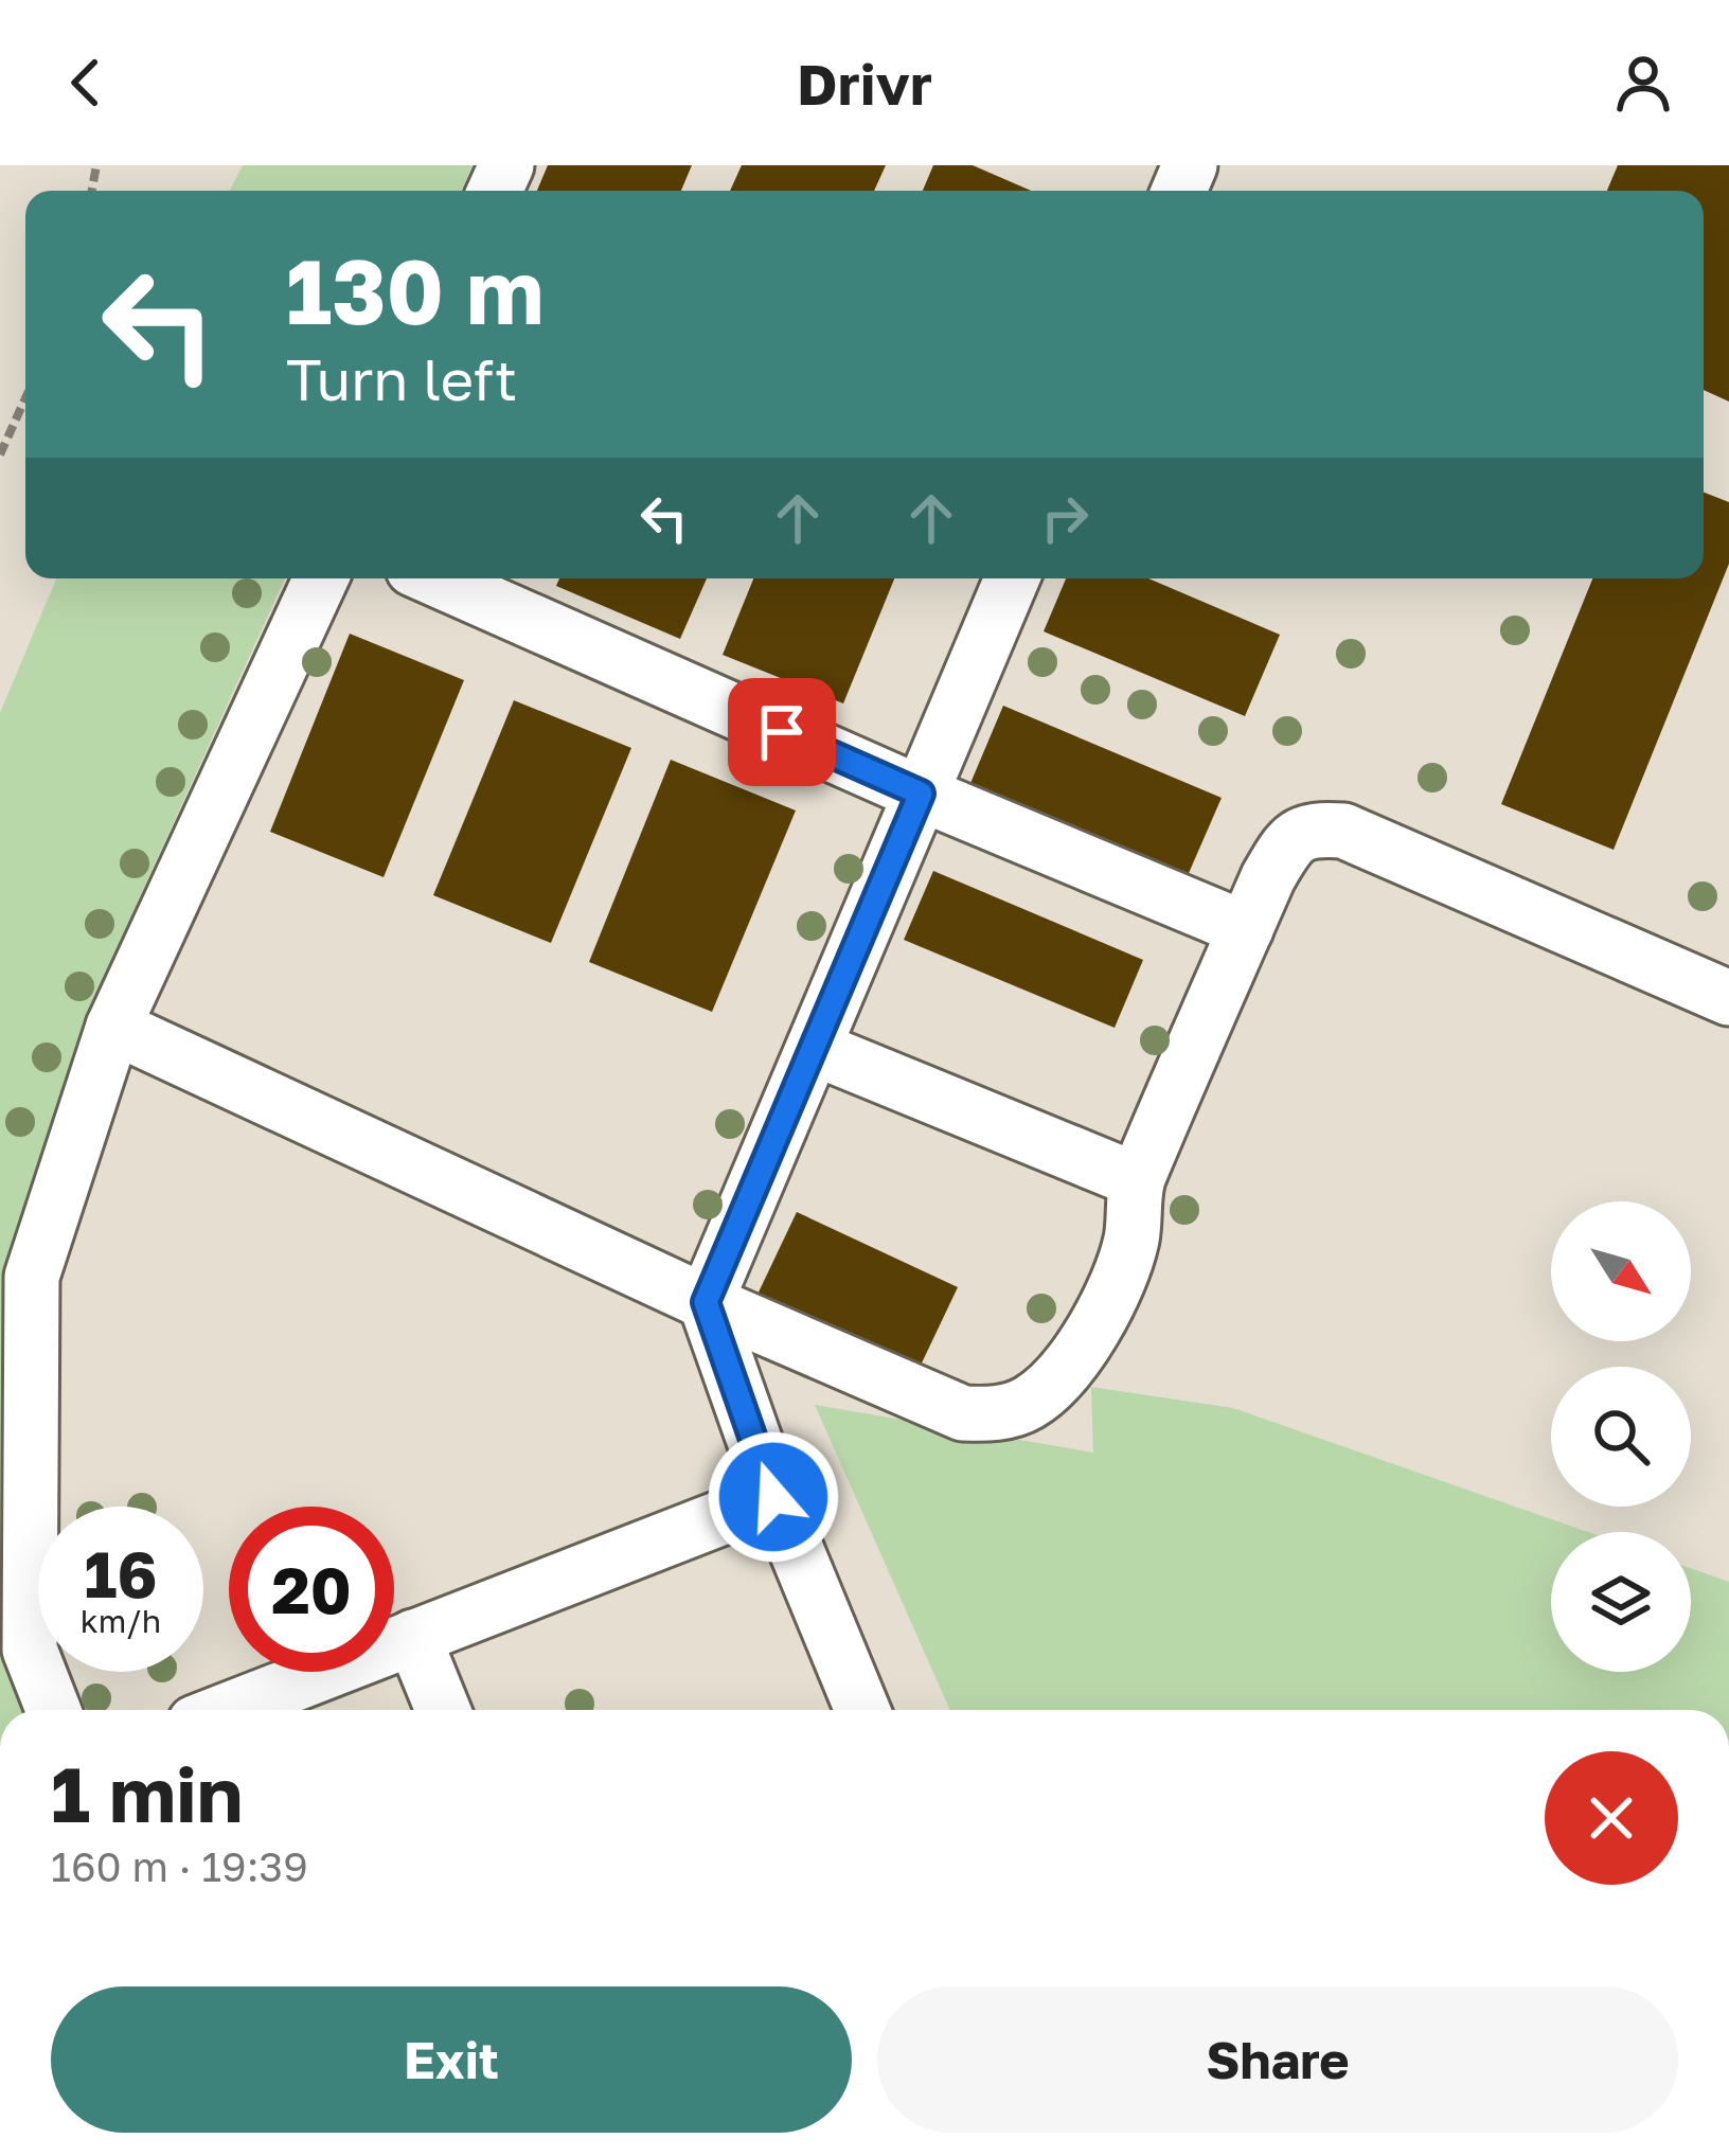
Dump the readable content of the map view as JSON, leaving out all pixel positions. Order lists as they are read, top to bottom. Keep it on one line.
{"north":"bottom right","page":{"header":"Drivr","turn":["130 m","Turn left"],"speed":"16 km/h","limit":"20","heading":["1 min","160 m · 19:39"],"buttons":["Exit","Share"]}}
